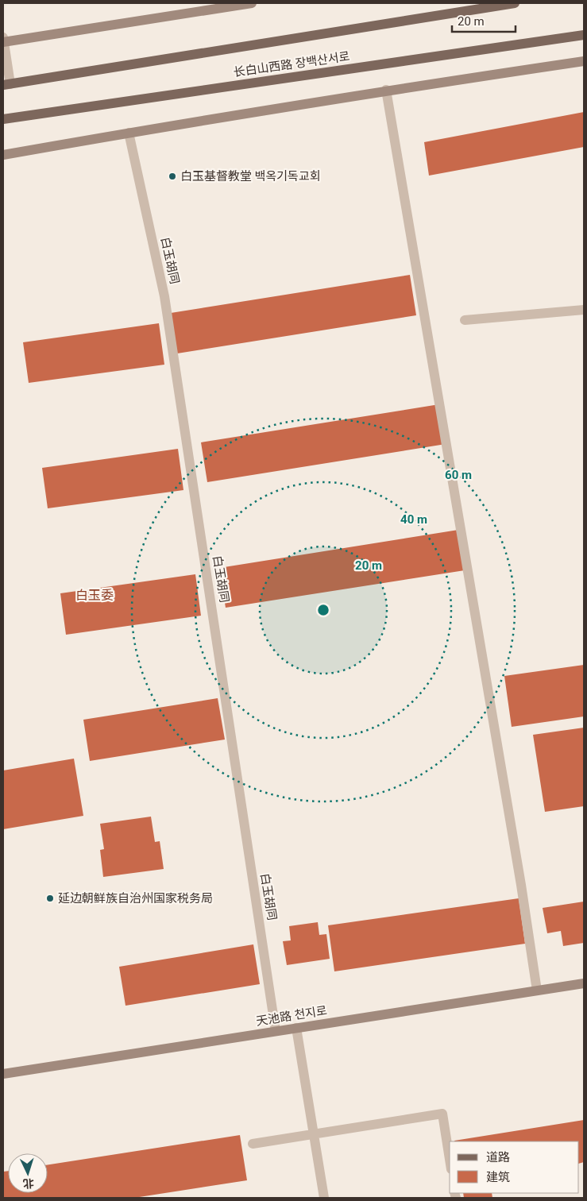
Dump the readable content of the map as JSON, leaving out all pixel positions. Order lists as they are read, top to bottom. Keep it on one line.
{"streets":{"main road":["长白山西路 장백산서로"],"street":["白玉胡同","天池路 천지로"]},"crossings":[["白玉胡同","天池路 천지로"]],"districts":["白玉委"],"places":["白玉基督教堂 백옥기독교회","延边朝鲜族自治州国家税务局"],"legend":["道路","建筑"],"scale_bar":"20 m","north":"bottom","rings":["60 m","40 m","20 m"]}
